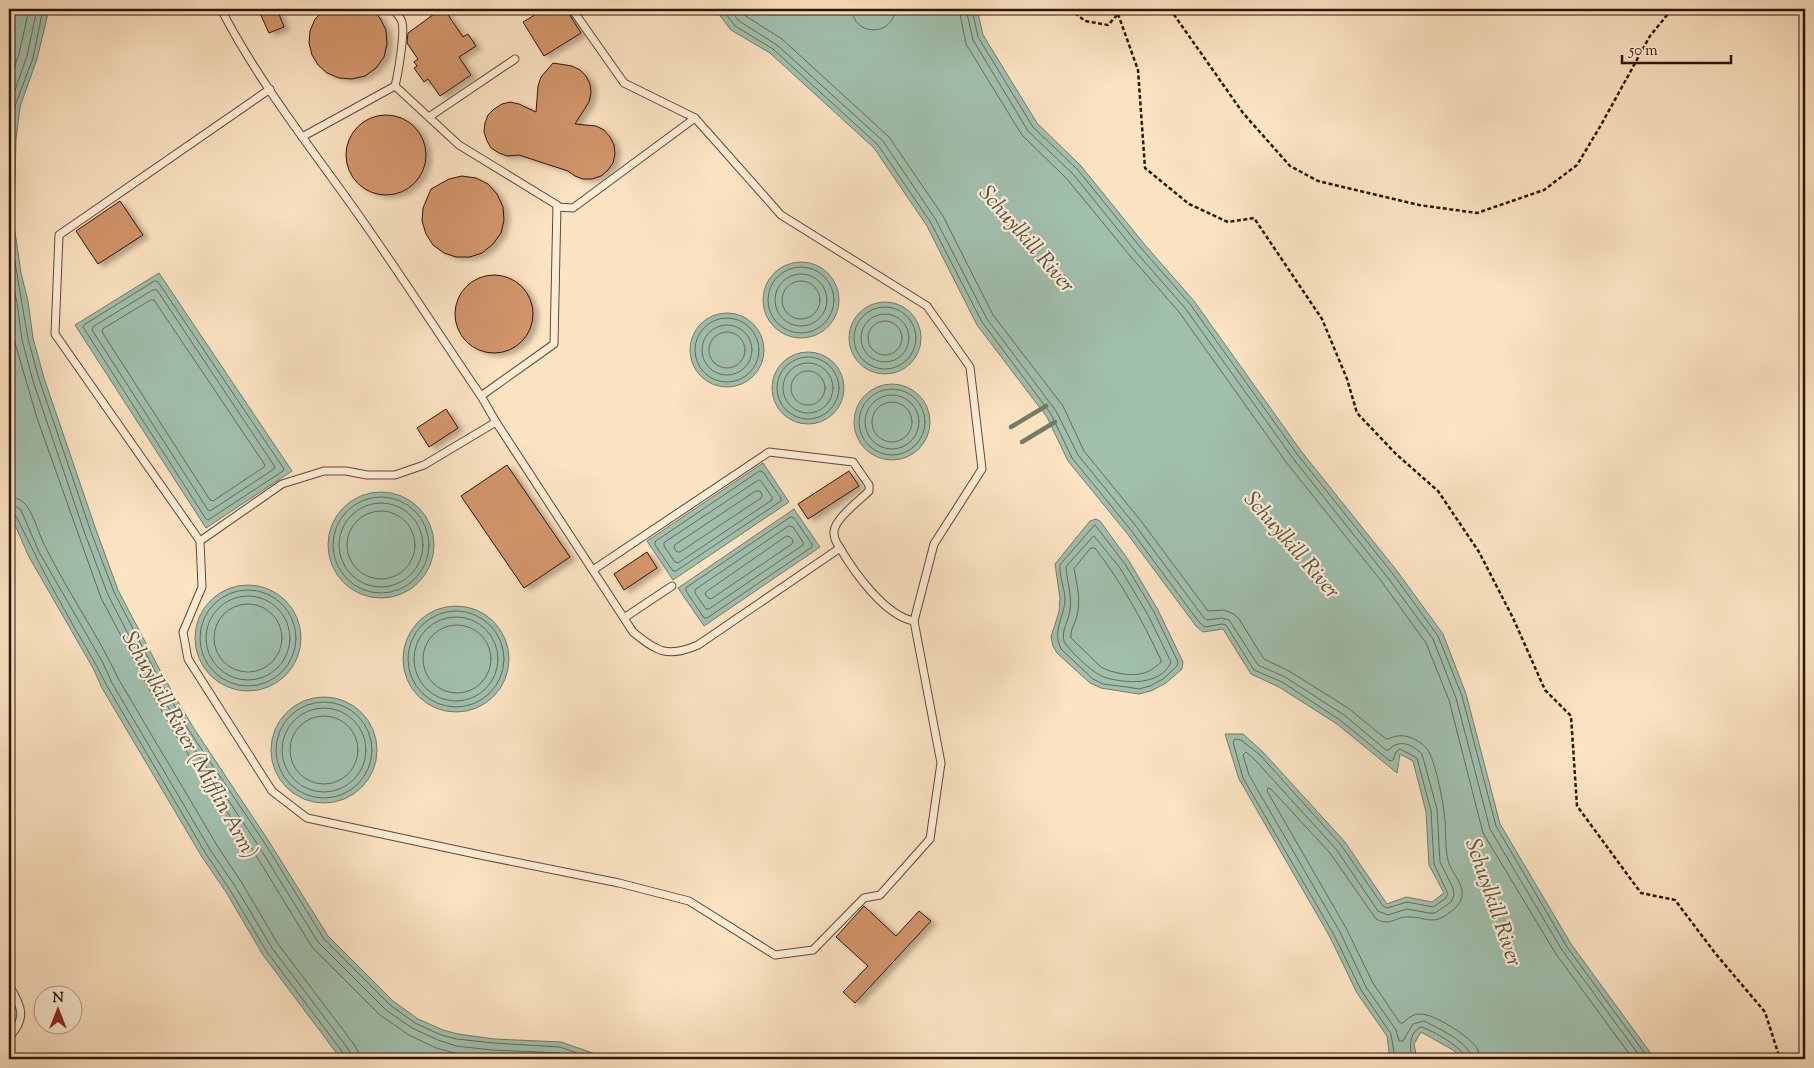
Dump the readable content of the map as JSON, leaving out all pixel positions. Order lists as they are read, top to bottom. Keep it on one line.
{"water":["Schuylkill River","Schuylkill River (Mifflin Arm)"],"scale_bar":"50 m","north":"top"}
